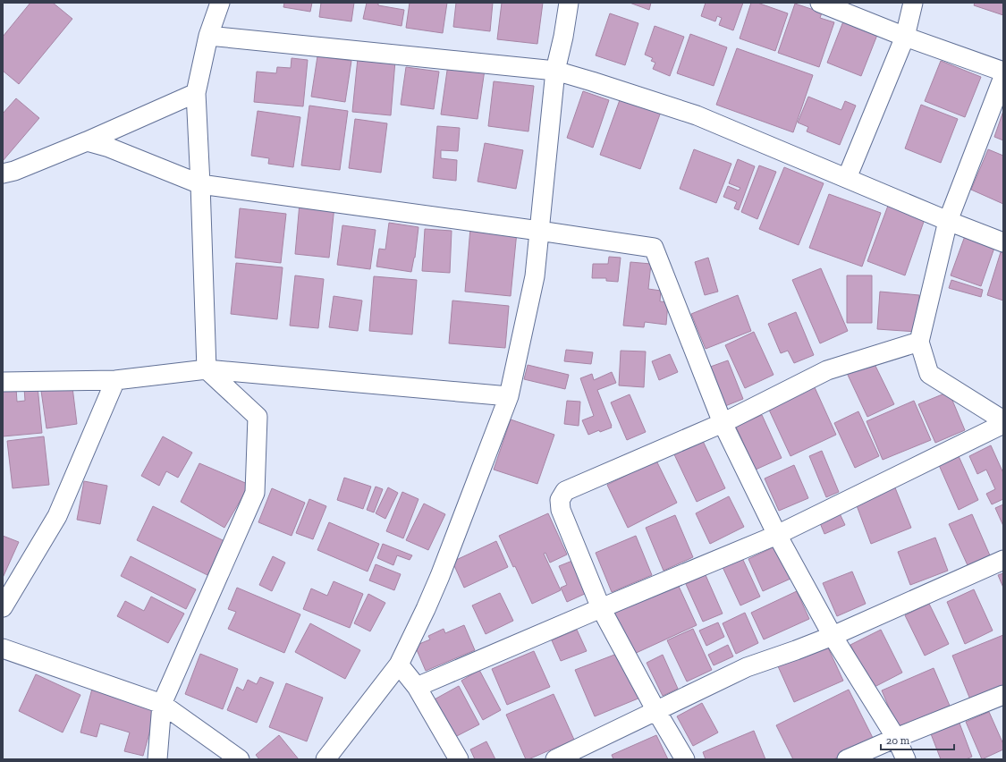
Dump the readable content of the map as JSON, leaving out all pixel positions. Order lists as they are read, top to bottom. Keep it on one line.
{"scale_bar":"20 m"}
